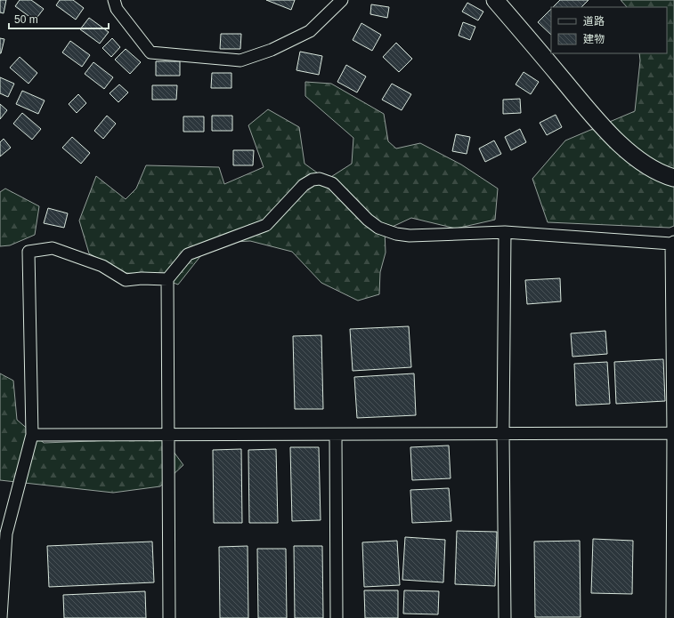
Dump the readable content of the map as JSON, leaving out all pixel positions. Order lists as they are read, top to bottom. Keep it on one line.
{"legend":["道路","建物"],"scale_bar":"50 m"}
